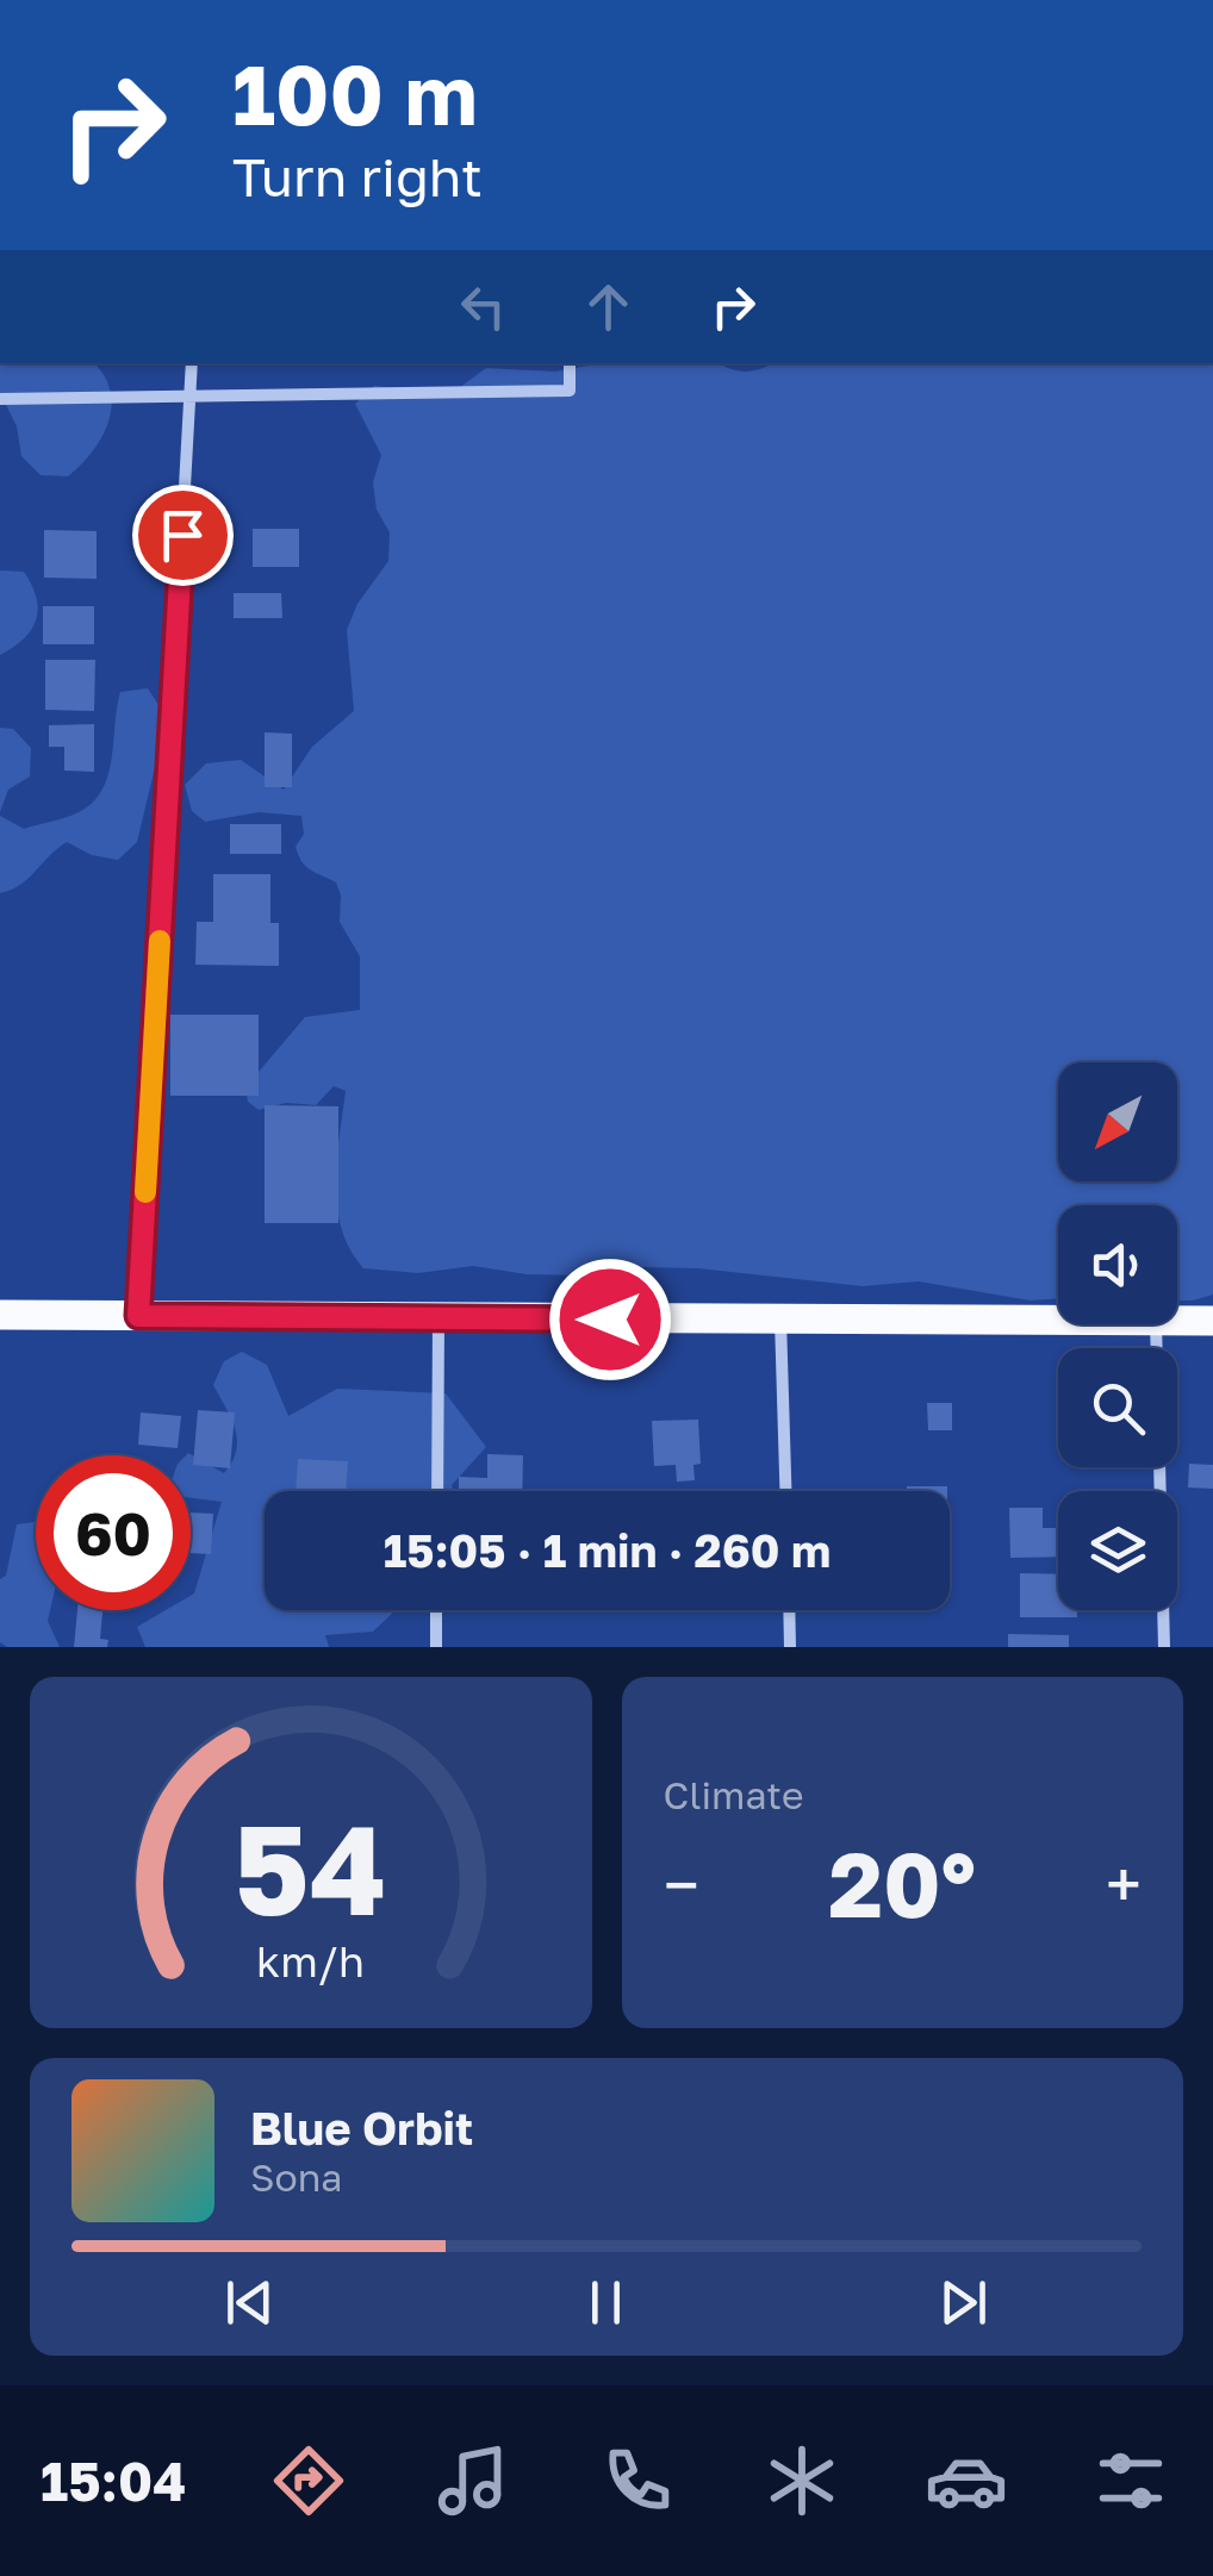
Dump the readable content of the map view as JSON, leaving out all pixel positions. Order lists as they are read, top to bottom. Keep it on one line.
{"north":"bottom left","page":{"turn":["100 m","Turn right"],"limit":"60","trip":"15:05 · 1 min · 260 m","tile":"Climate","heat":["−","20°","+"],"song":["Blue Orbit","Sona"],"tabs":"15:04","gauge":["54","km/h"]}}
